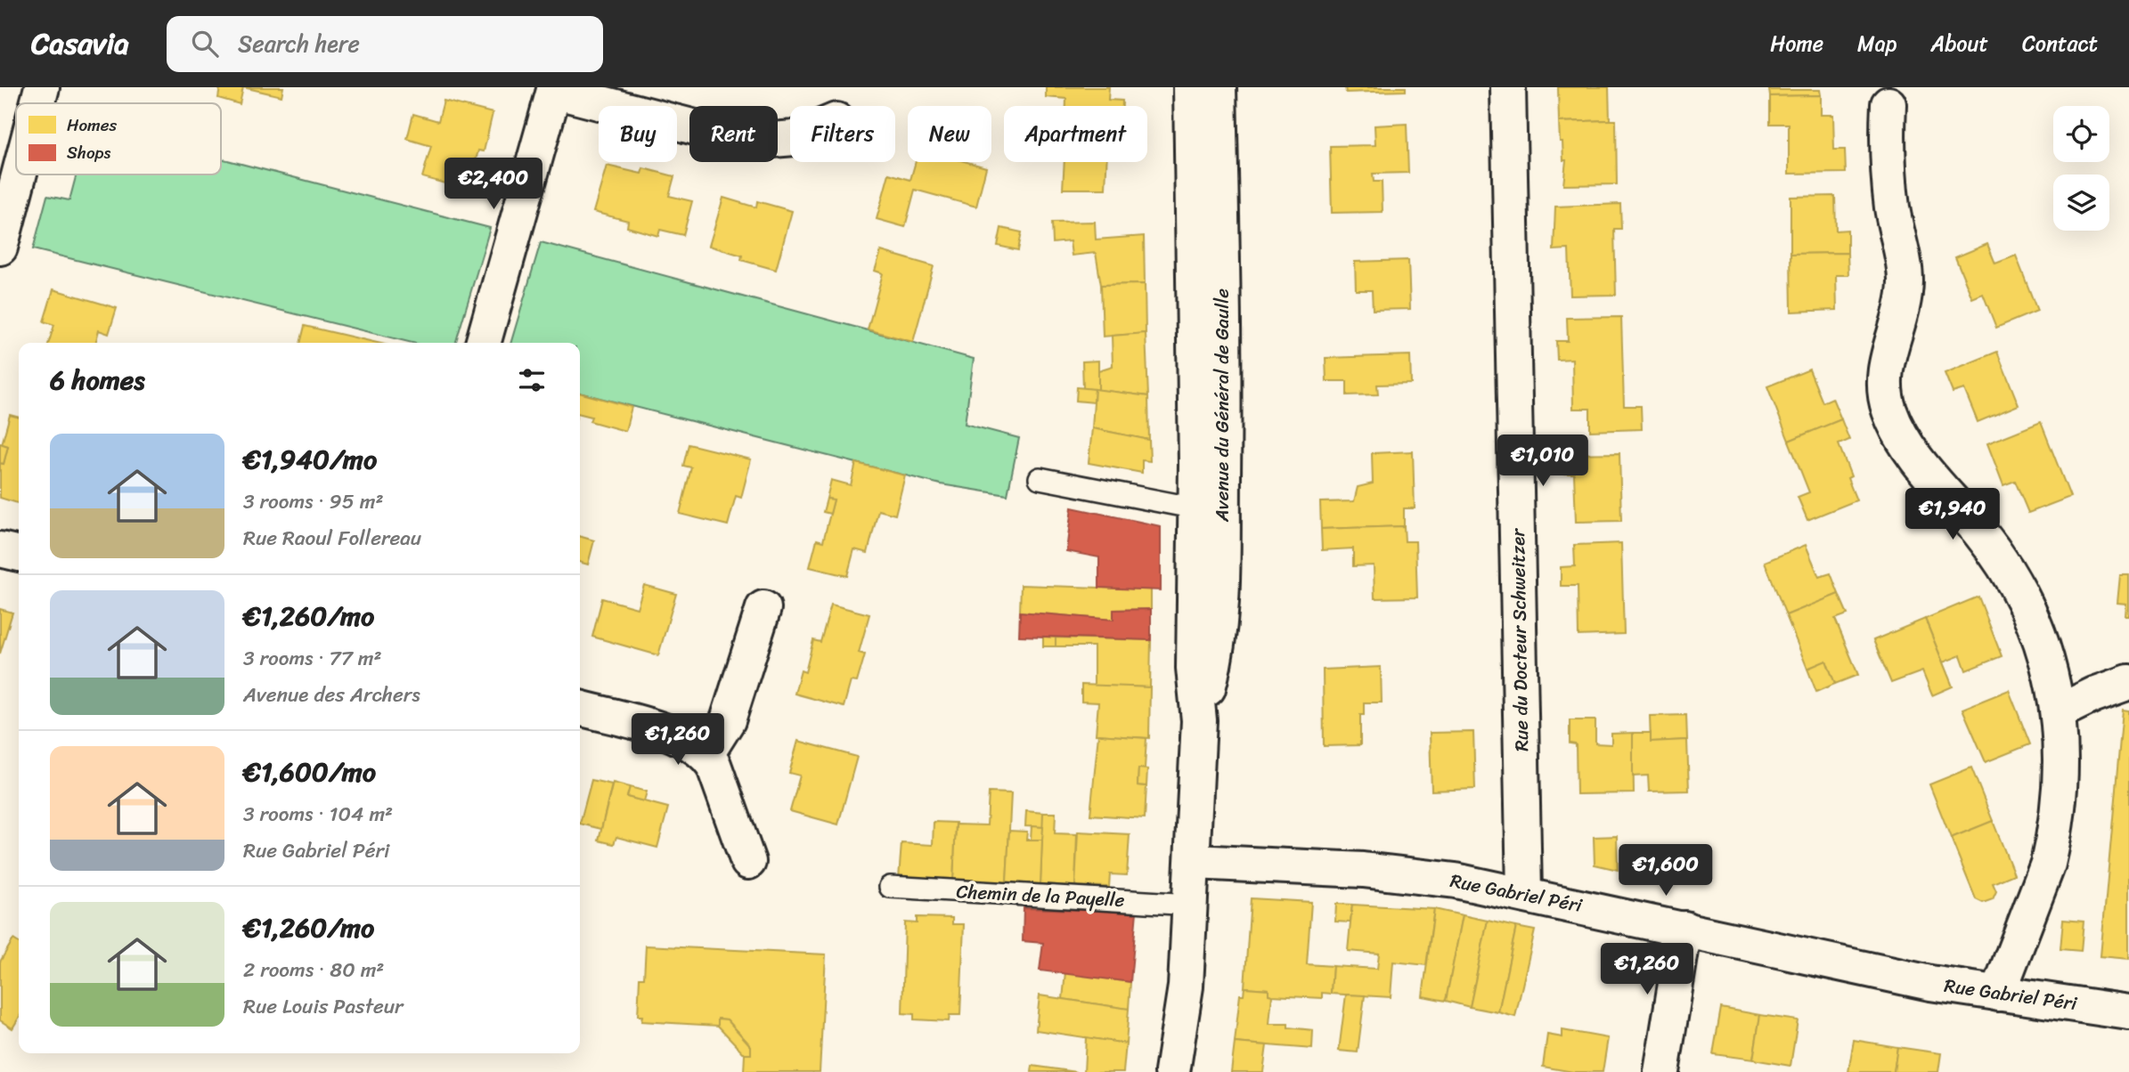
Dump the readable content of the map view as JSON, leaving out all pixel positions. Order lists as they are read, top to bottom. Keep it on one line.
{"streets":{"street":["Avenue du Général de Gaulle","Rue du Docteur Schweitzer","Rue Gabriel Péri"],"lane":["Chemin de la Payelle"]},"crossings":[["Avenue du Général de Gaulle","Rue Gabriel Péri"],["Avenue du Général de Gaulle","Chemin de la Payelle"],["Rue du Docteur Schweitzer","Rue Gabriel Péri"]],"legend":["Homes","Shops"],"page":{"header":"Casavia","search":"Search here","nav":["Home","Map","About","Contact"],"chip":["Buy","Rent","Filters","New","Apartment"],"price":["€2,400","€1,010","€1,940","€1,260","€1,600","€1,260"],"heading":"6 homes","list":[{"name":"€1,940/mo","note":"3 rooms · 95 m² · Rue Raoul Follereau"},{"name":"€1,260/mo","note":"3 rooms · 77 m² · Avenue des Archers"},{"name":"€1,600/mo","note":"3 rooms · 104 m² · Rue Gabriel Péri"},{"name":"€1,260/mo","note":"2 rooms · 80 m² · Rue Louis Pasteur"}]}}
